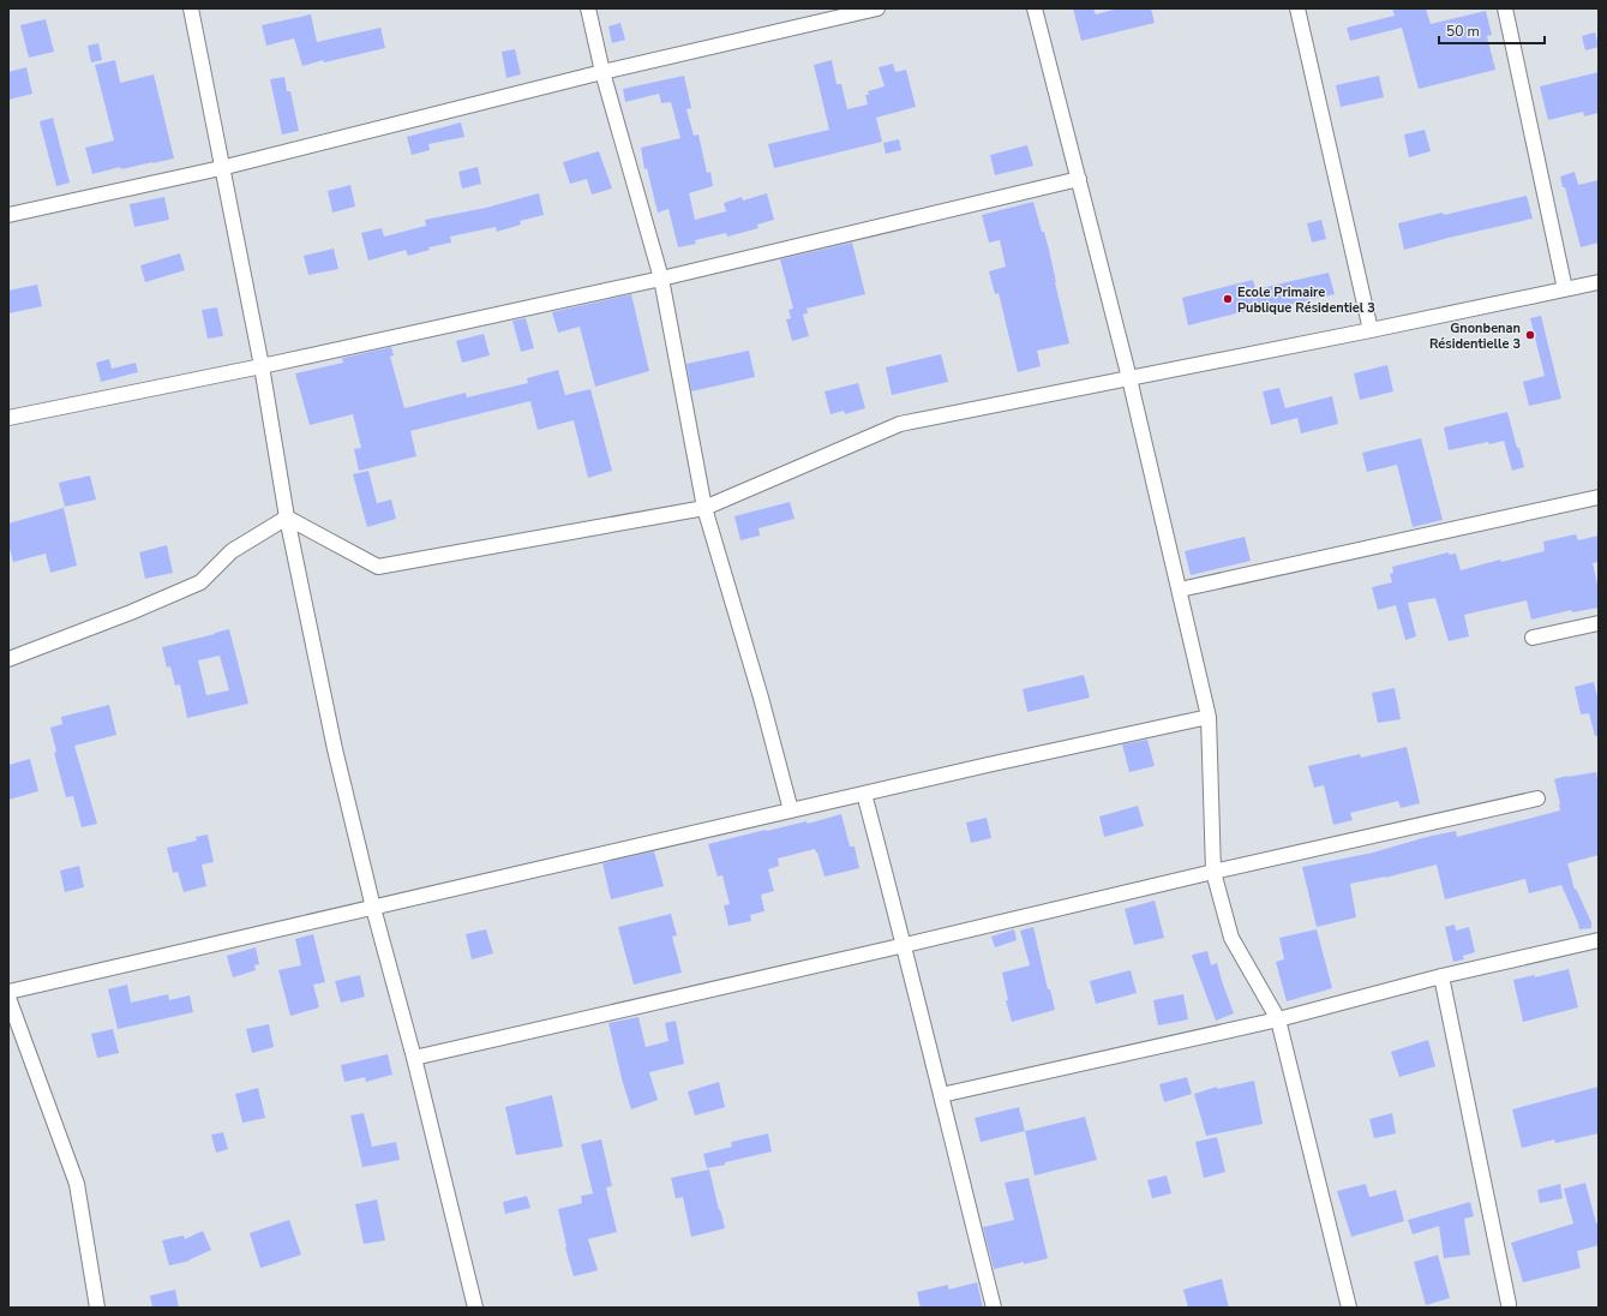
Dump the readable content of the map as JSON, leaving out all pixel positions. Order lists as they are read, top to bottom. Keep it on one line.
{"places":["Ecole Primaire Publique Résidentiel 3","Gnonbenan Résidentielle 3"],"scale_bar":"50 m"}
